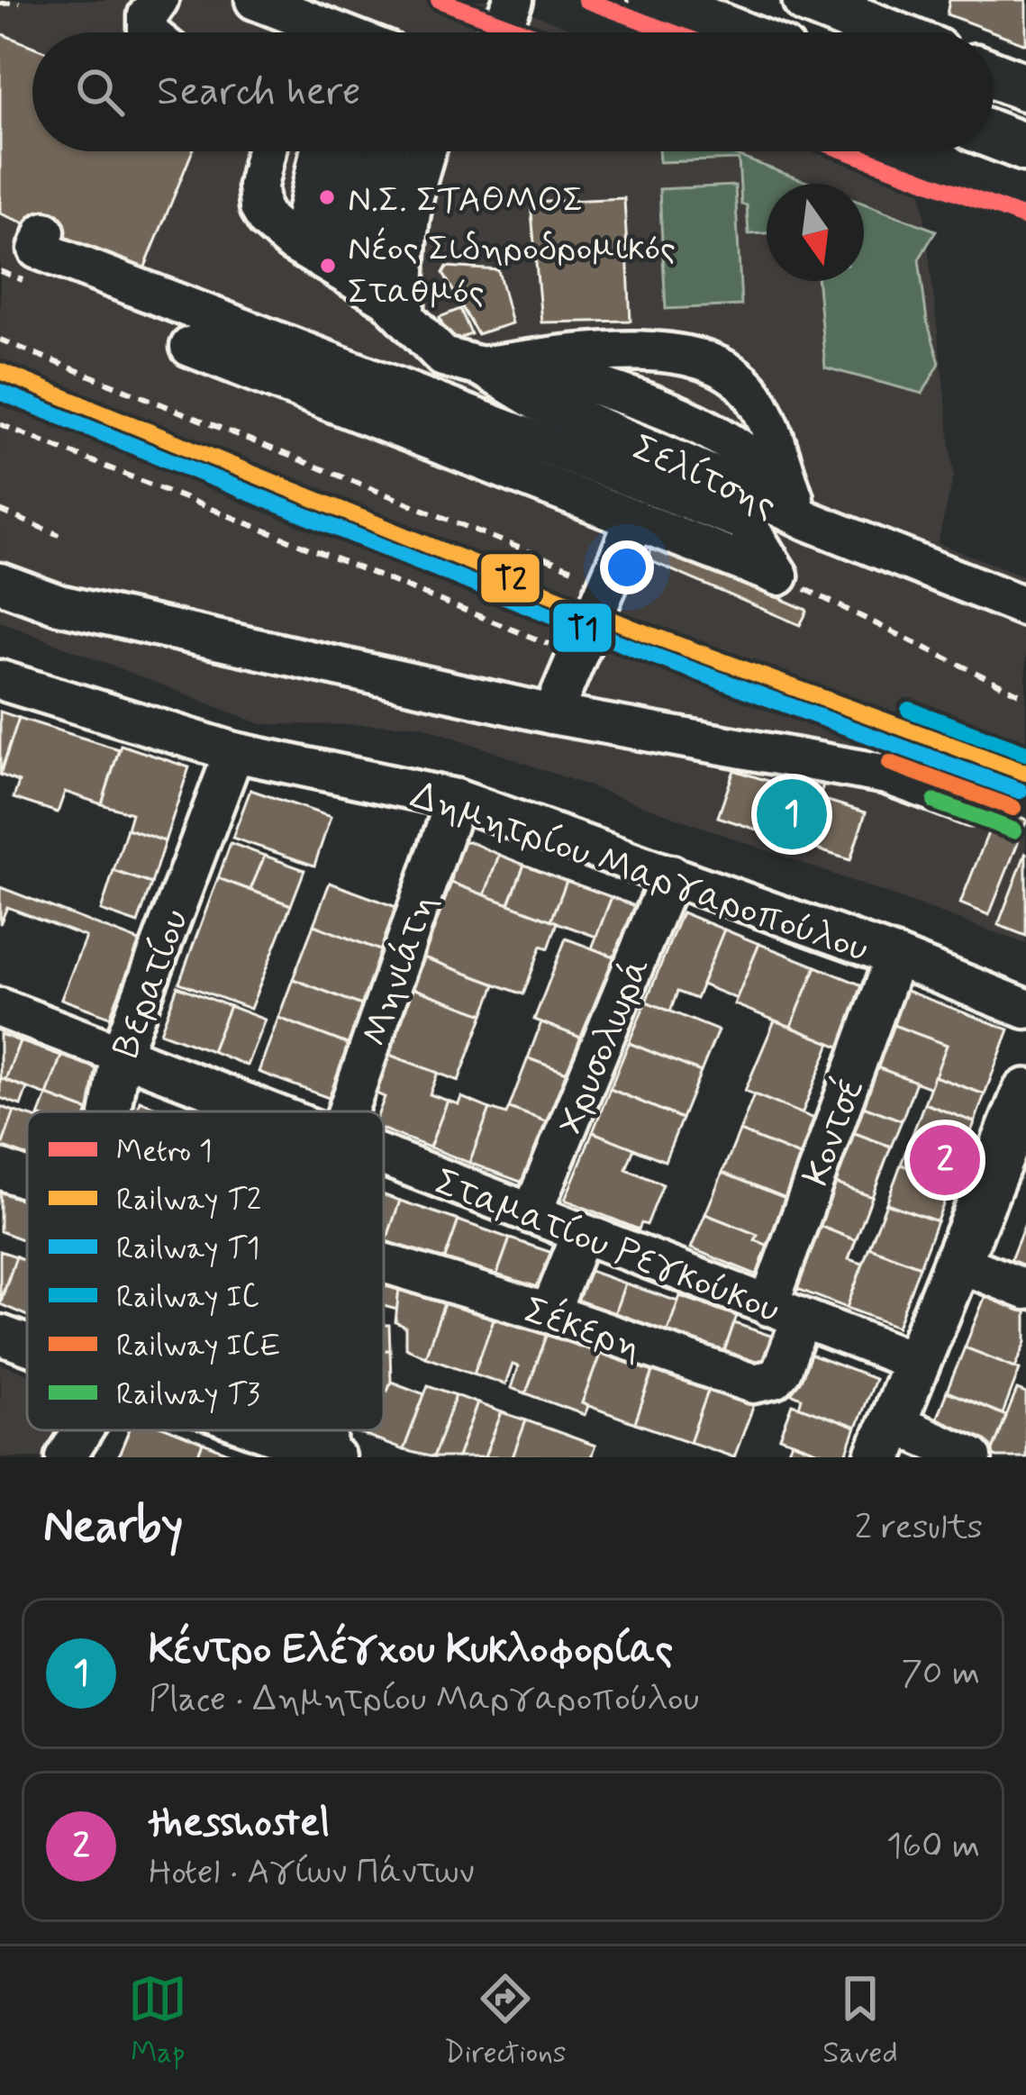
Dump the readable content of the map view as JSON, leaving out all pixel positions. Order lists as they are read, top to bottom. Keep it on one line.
{"streets":{"street":["Σελίτσης","Δημητρίου Μαργαροπούλου","Μηνιάτη","Βερατίου","Χρυσολωρά","Κοντσέ","Σταματίου Ρεγκούκου","Σέκερη"]},"crossings":[["Δημητρίου Μαργαροπούλου","Μηνιάτη"],["Δημητρίου Μαργαροπούλου","Βερατίου"],["Δημητρίου Μαργαροπούλου","Χρυσολωρά"],["Δημητρίου Μαργαροπούλου","Κοντσέ"],["Βερατίου","Σταματίου Ρεγκούκου"],["Χρυσολωρά","Σταματίου Ρεγκούκου"],["Κοντσέ","Σταματίου Ρεγκούκου"],["Κοντσέ","Σέκερη"],["Σταματίου Ρεγκούκου","Σέκερη"]],"places":["Ν.Σ. ΣΤΑΘΜΟΣ","Νέος Σιδηροδρομικός Σταθμός"],"lines":["metro line 1","rail line T2","rail line T1","rail line IC","rail line ICE","rail line T3"],"legend":["Metro 1","Railway T2","Railway T1","Railway IC","Railway ICE","Railway T3"],"north":"bottom","page":{"search":"Search here","pins":["1","2"],"heading":["Nearby","2 results"],"list":[{"mark":"1","name":"Κέντρο Ελέγχου Κυκλοφορίας","note":"Place · Δημητρίου Μαργαροπούλου","value":"70 m"},{"mark":"2","name":"thesshostel","note":"Hotel · Αγίων Πάντων","value":"160 m"}],"nav":["Map","Directions","Saved"]}}
